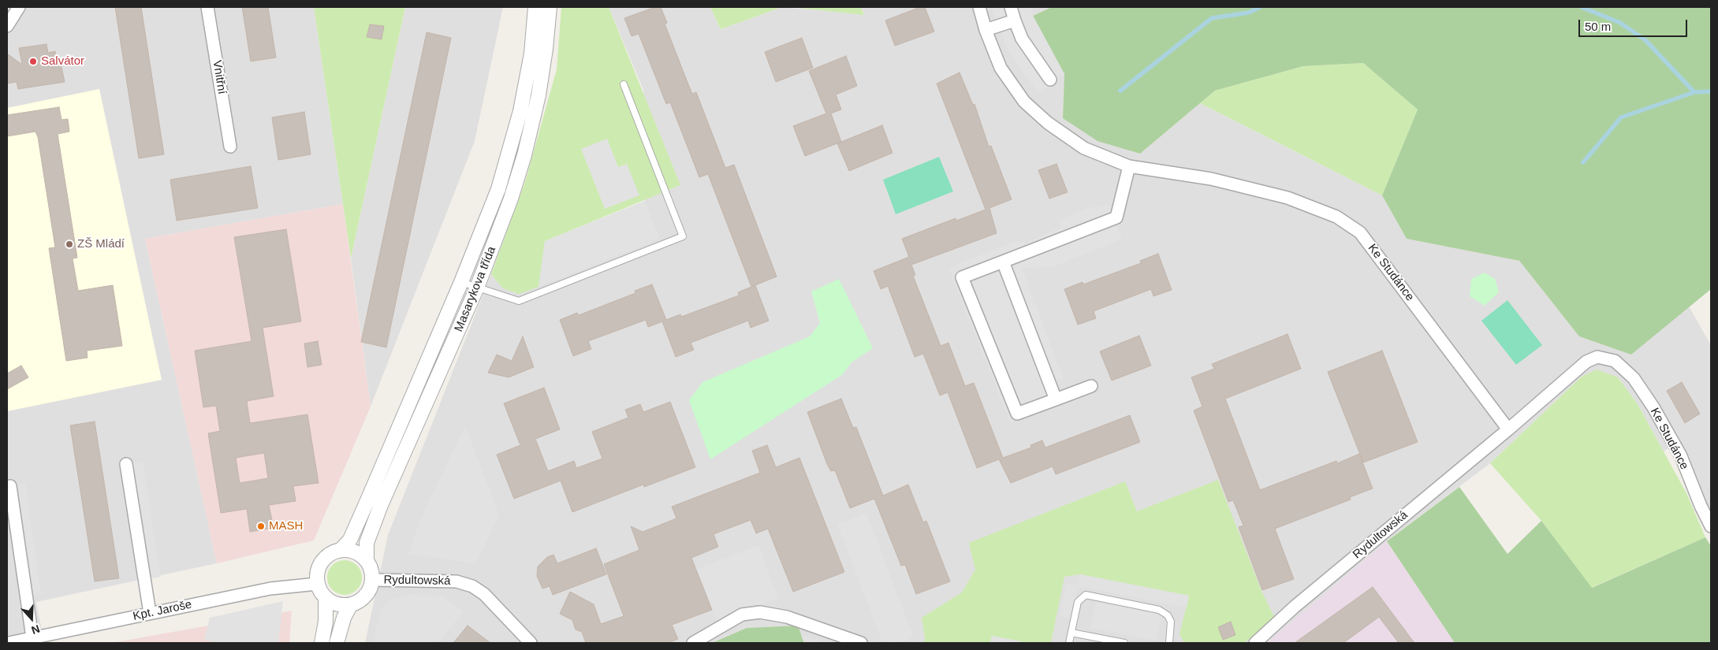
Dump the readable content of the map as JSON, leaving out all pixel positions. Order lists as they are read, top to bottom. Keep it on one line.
{"streets":{"street":["Vnitřní","Ke Studánce","Masarykova třída","Rydultowská","Kpt. Jaroše"]},"crossings":[["Ke Studánce","Rydultowská"],["Masarykova třída","Rydultowská"],["Masarykova třída","Kpt. Jaroše"],["Rydultowská","Kpt. Jaroše"]],"places":["Salvátor","ZŠ Mládí","MASH"],"scale_bar":"50 m","north":"bottom"}
